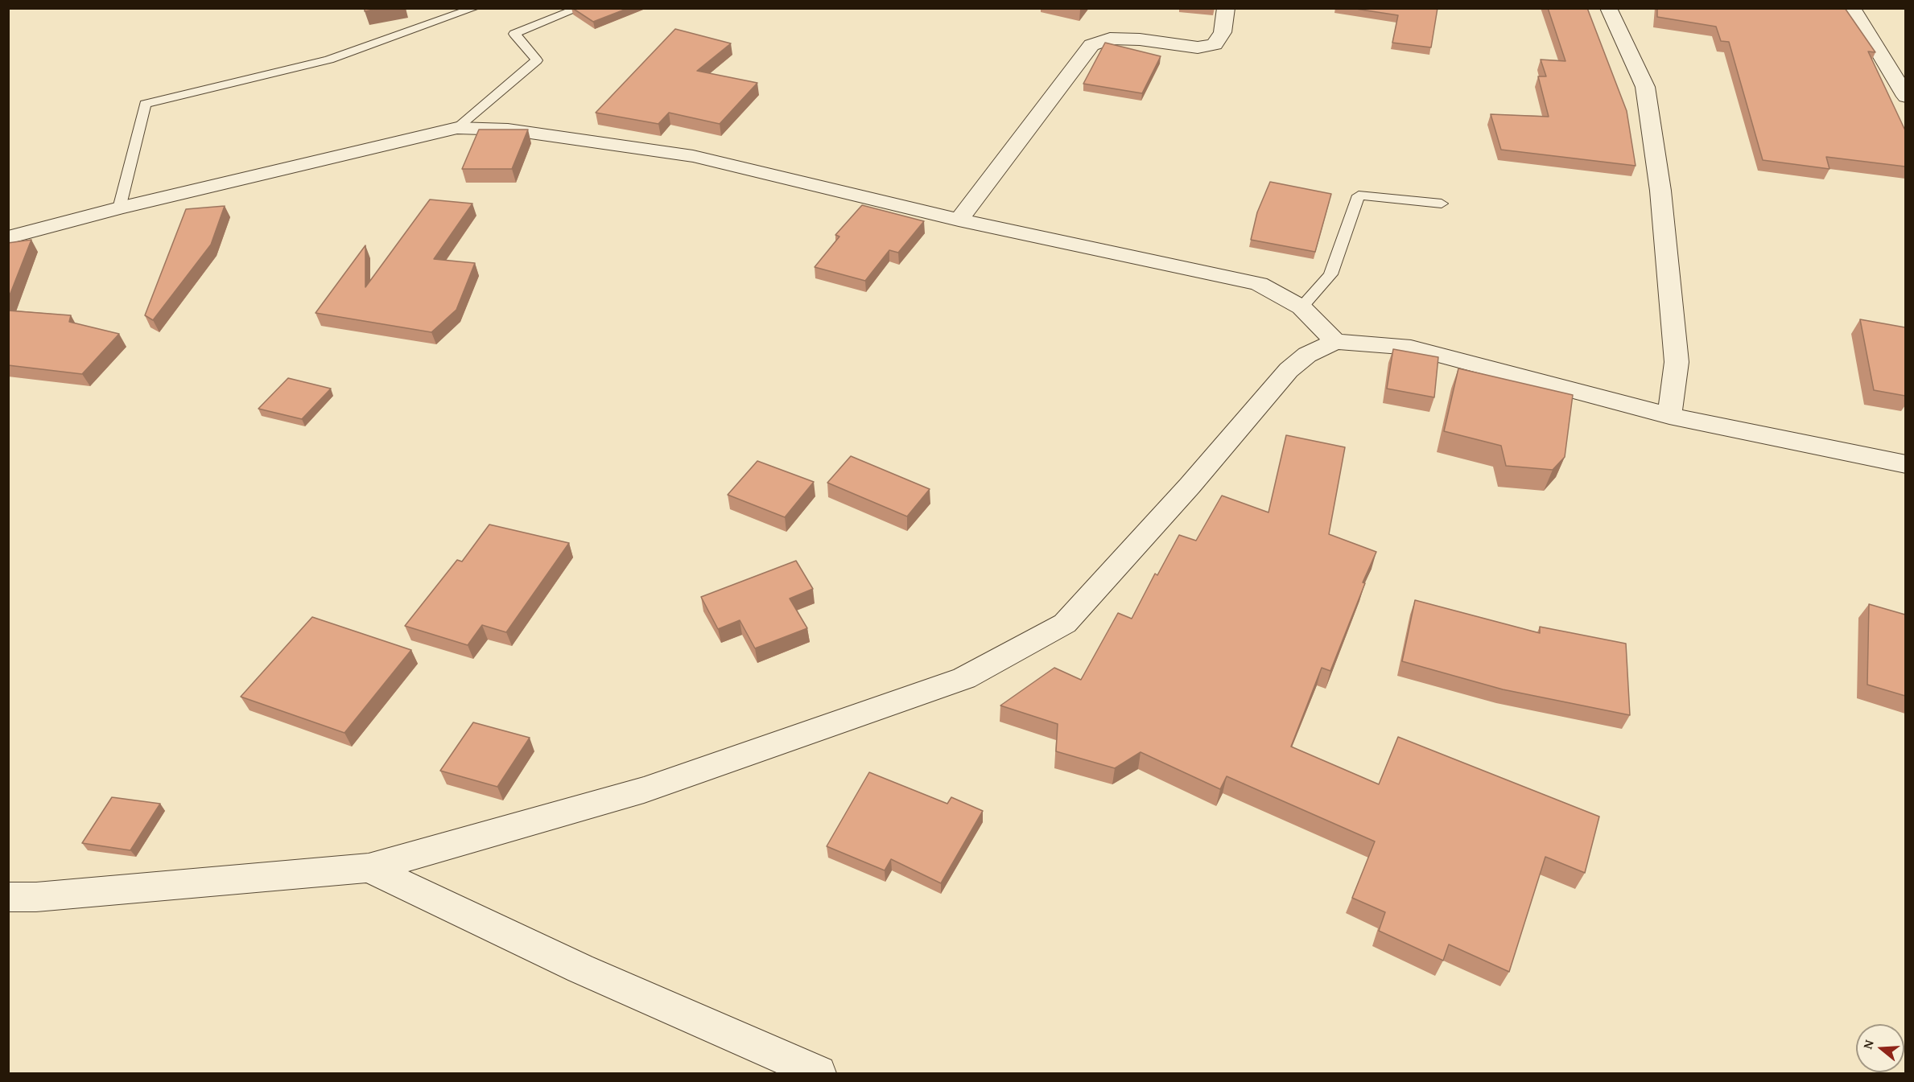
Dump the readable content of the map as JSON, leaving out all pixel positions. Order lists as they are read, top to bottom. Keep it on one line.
{"north":"left"}
